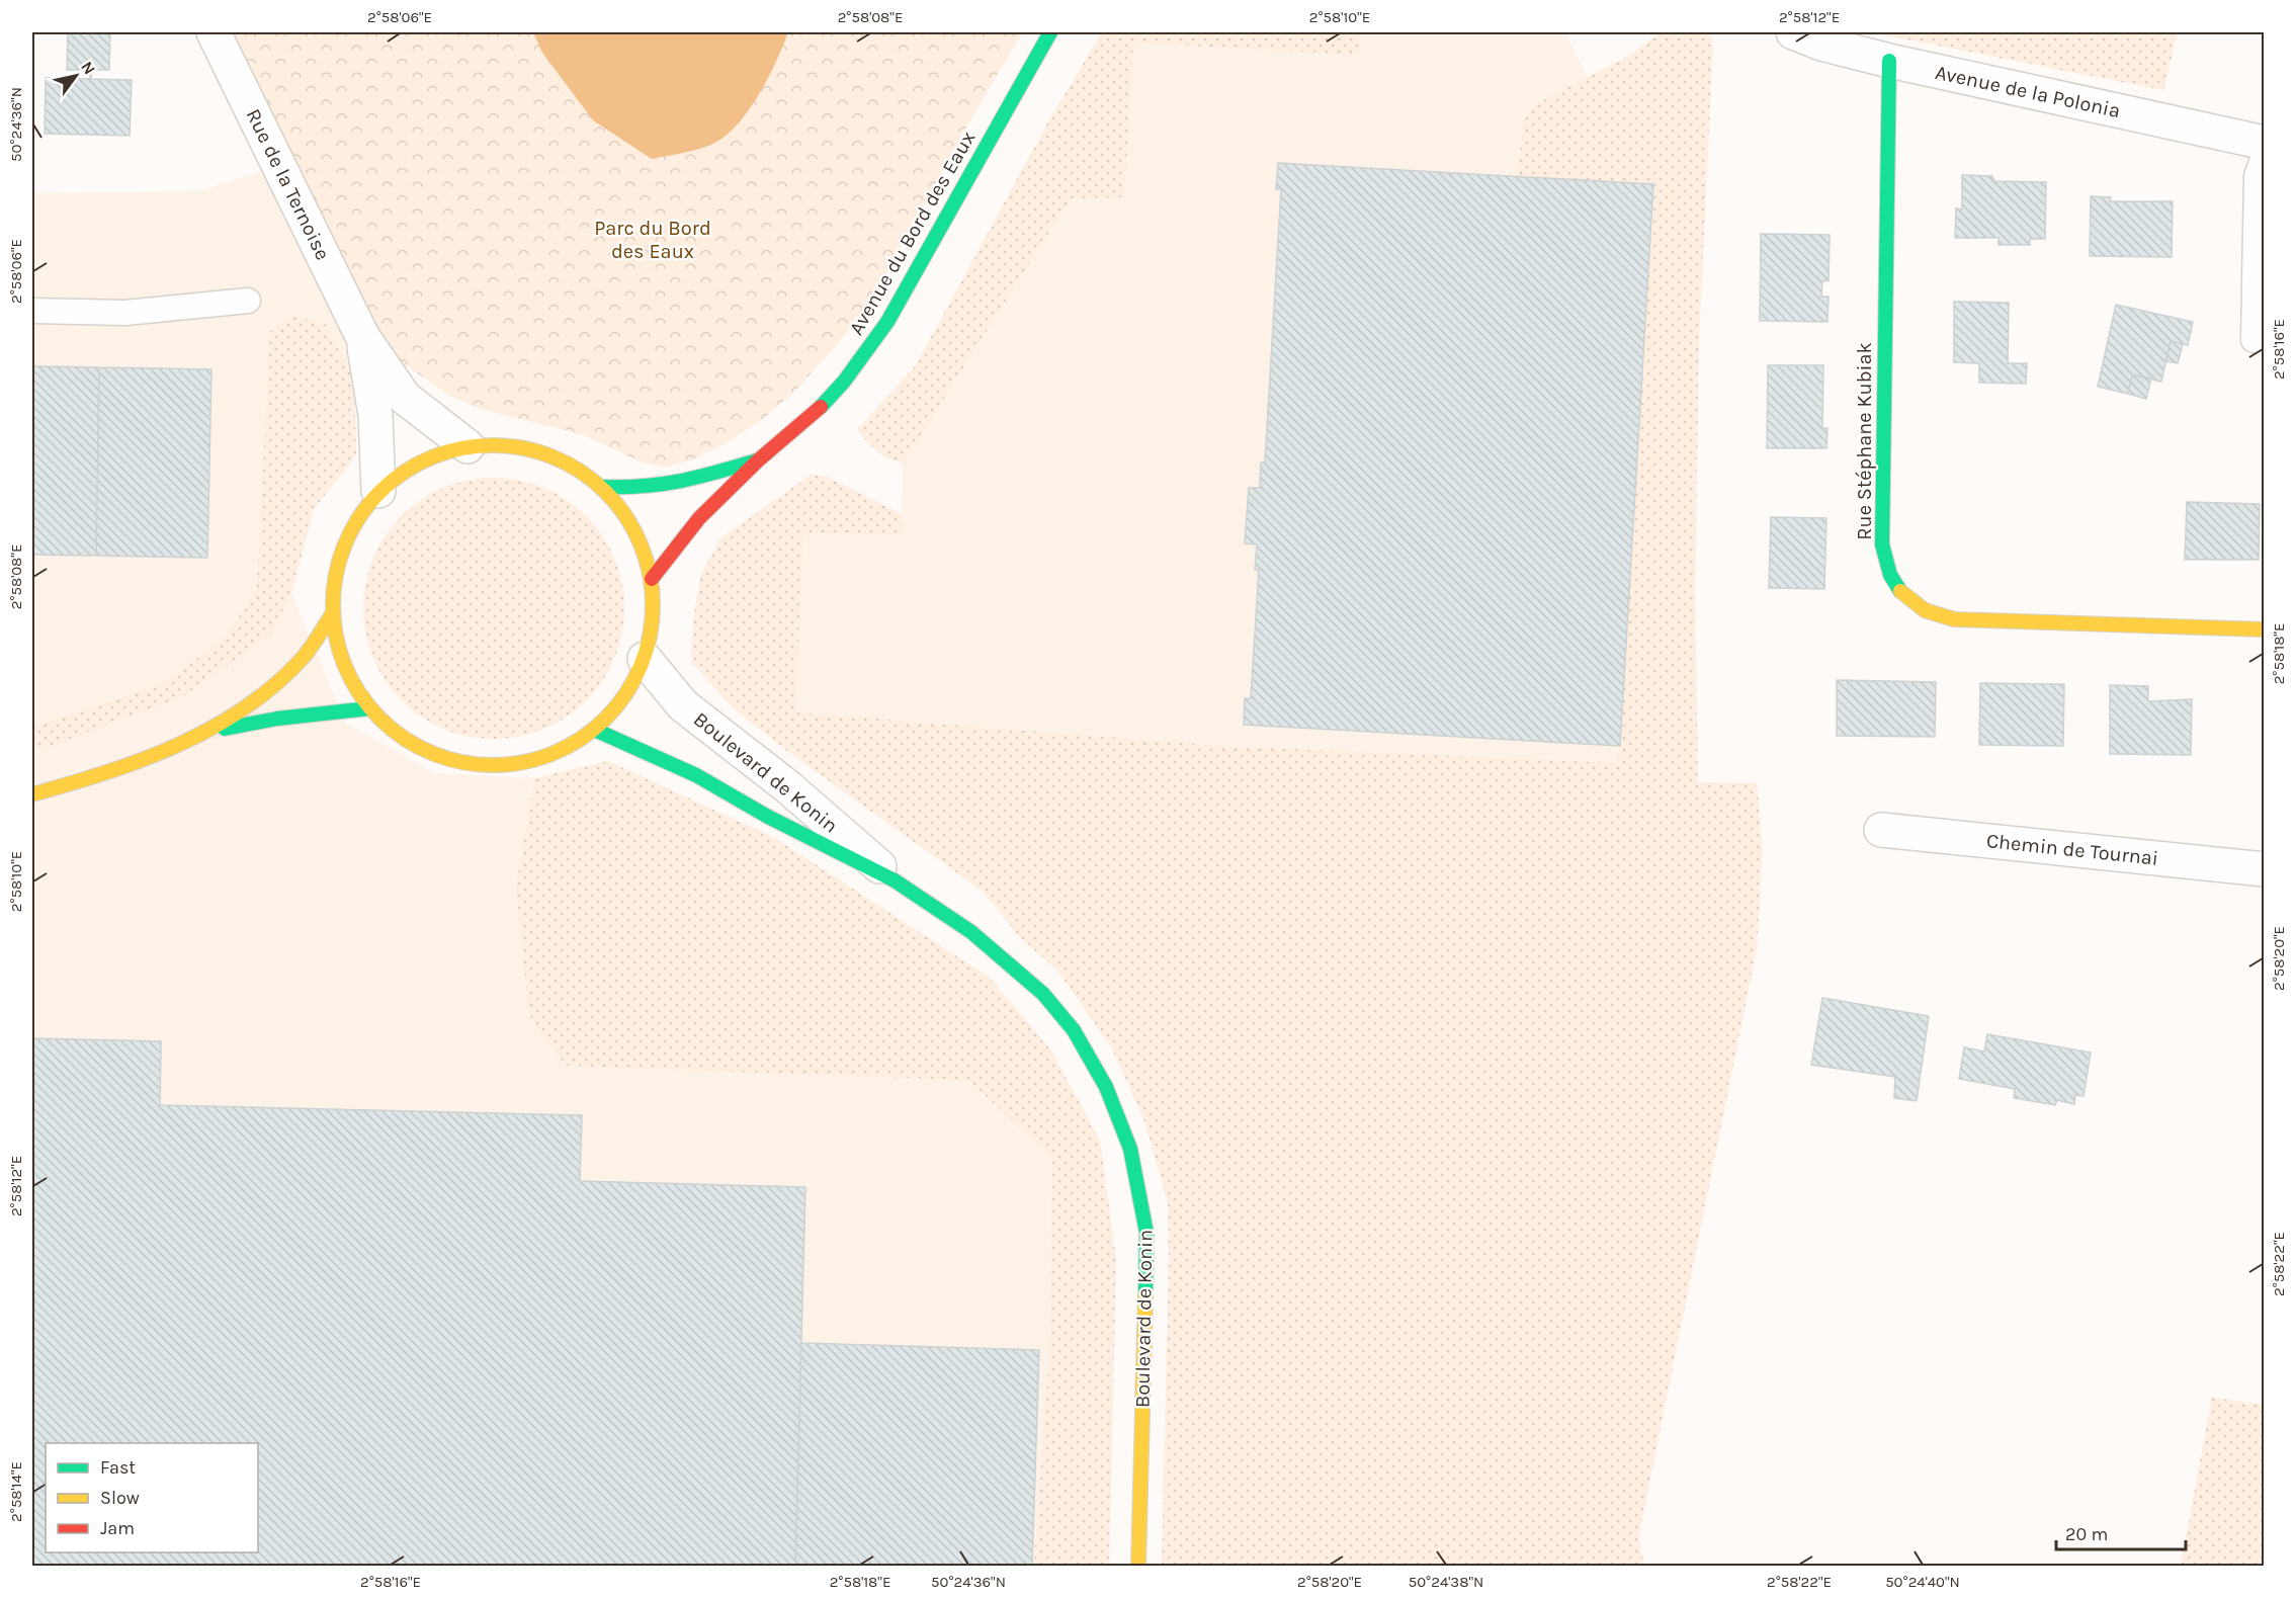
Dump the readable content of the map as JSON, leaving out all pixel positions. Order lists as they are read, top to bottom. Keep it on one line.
{"streets":{"street":["Avenue de la Polonia","Rue de la Ternoise","Avenue du Bord des Eaux","Rue Stéphane Kubiak","Boulevard de Konin","Chemin de Tournai"]},"crossings":[["Avenue de la Polonia","Rue Stéphane Kubiak"]],"parks":["Parc du Bord des Eaux"],"legend":["Fast","Slow","Jam"],"scale_bar":"20 m","north":"top right","coordinates":["2°58'06\"E","2°58'08\"E","2°58'10\"E","2°58'12\"E","50°24'36\"N","2°58'16\"E","2°58'18\"E","2°58'20\"E","2°58'22\"E","2°58'14\"E","50°24'38\"N","50°24'40\"N"]}
